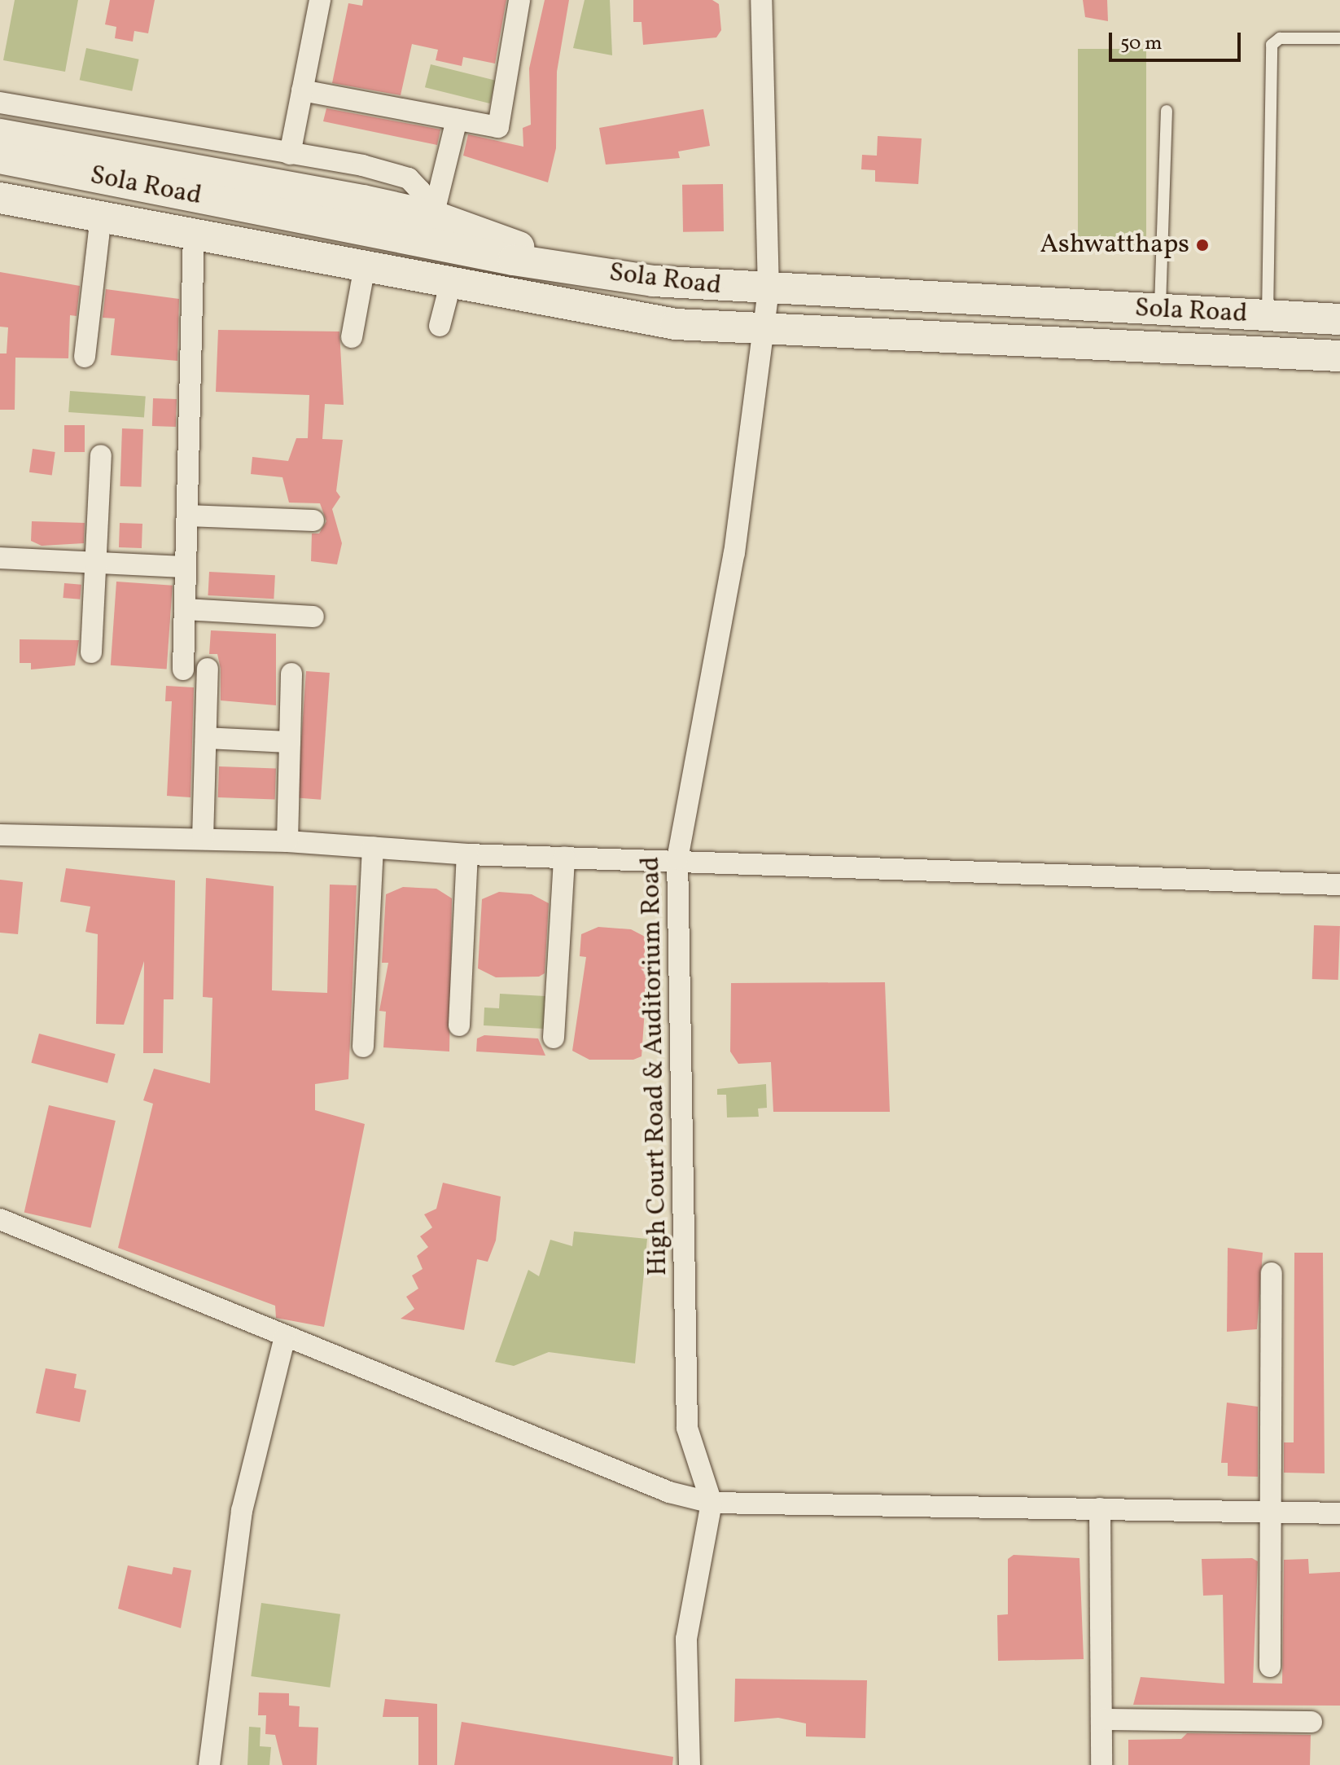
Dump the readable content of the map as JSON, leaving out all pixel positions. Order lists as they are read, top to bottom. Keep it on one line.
{"streets":{"main road":["Sola Road"],"street":["High Court Road & Auditorium Road"]},"crossings":[["Sola Road","High Court Road & Auditorium Road"]],"places":["Ashwatthaps"],"scale_bar":"50 m"}
